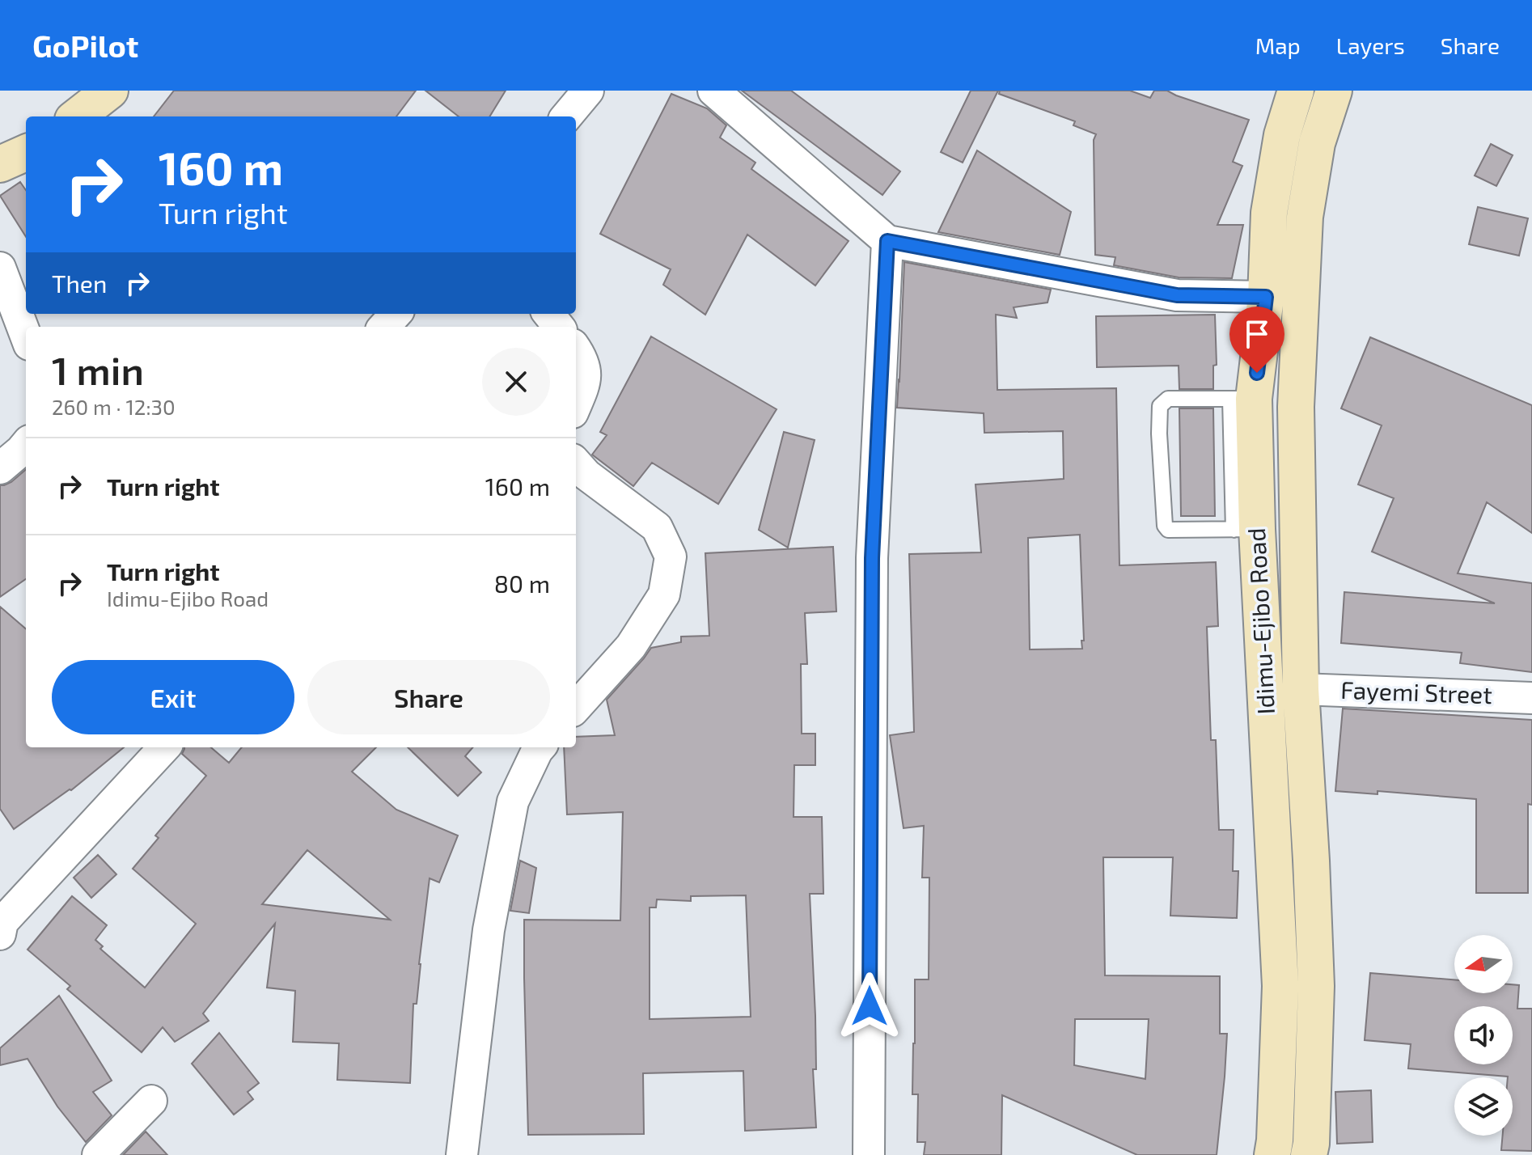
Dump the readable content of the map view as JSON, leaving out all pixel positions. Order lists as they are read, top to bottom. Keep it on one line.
{"streets":{"main road":["Idimu-Ejibo Road"],"street":["Fayemi Street"]},"crossings":[["Idimu-Ejibo Road","Fayemi Street"]],"north":"left","page":{"header":"GoPilot","nav":["Map","Layers","Share"],"turn":["160 m","Turn right"],"then":"Then","heading":["1 min","260 m · 12:30"],"list":[{"name":"Turn right","value":"160 m"},{"name":"Turn right","note":"Idimu-Ejibo Road","value":"80 m"}],"buttons":["Exit","Share"]}}
